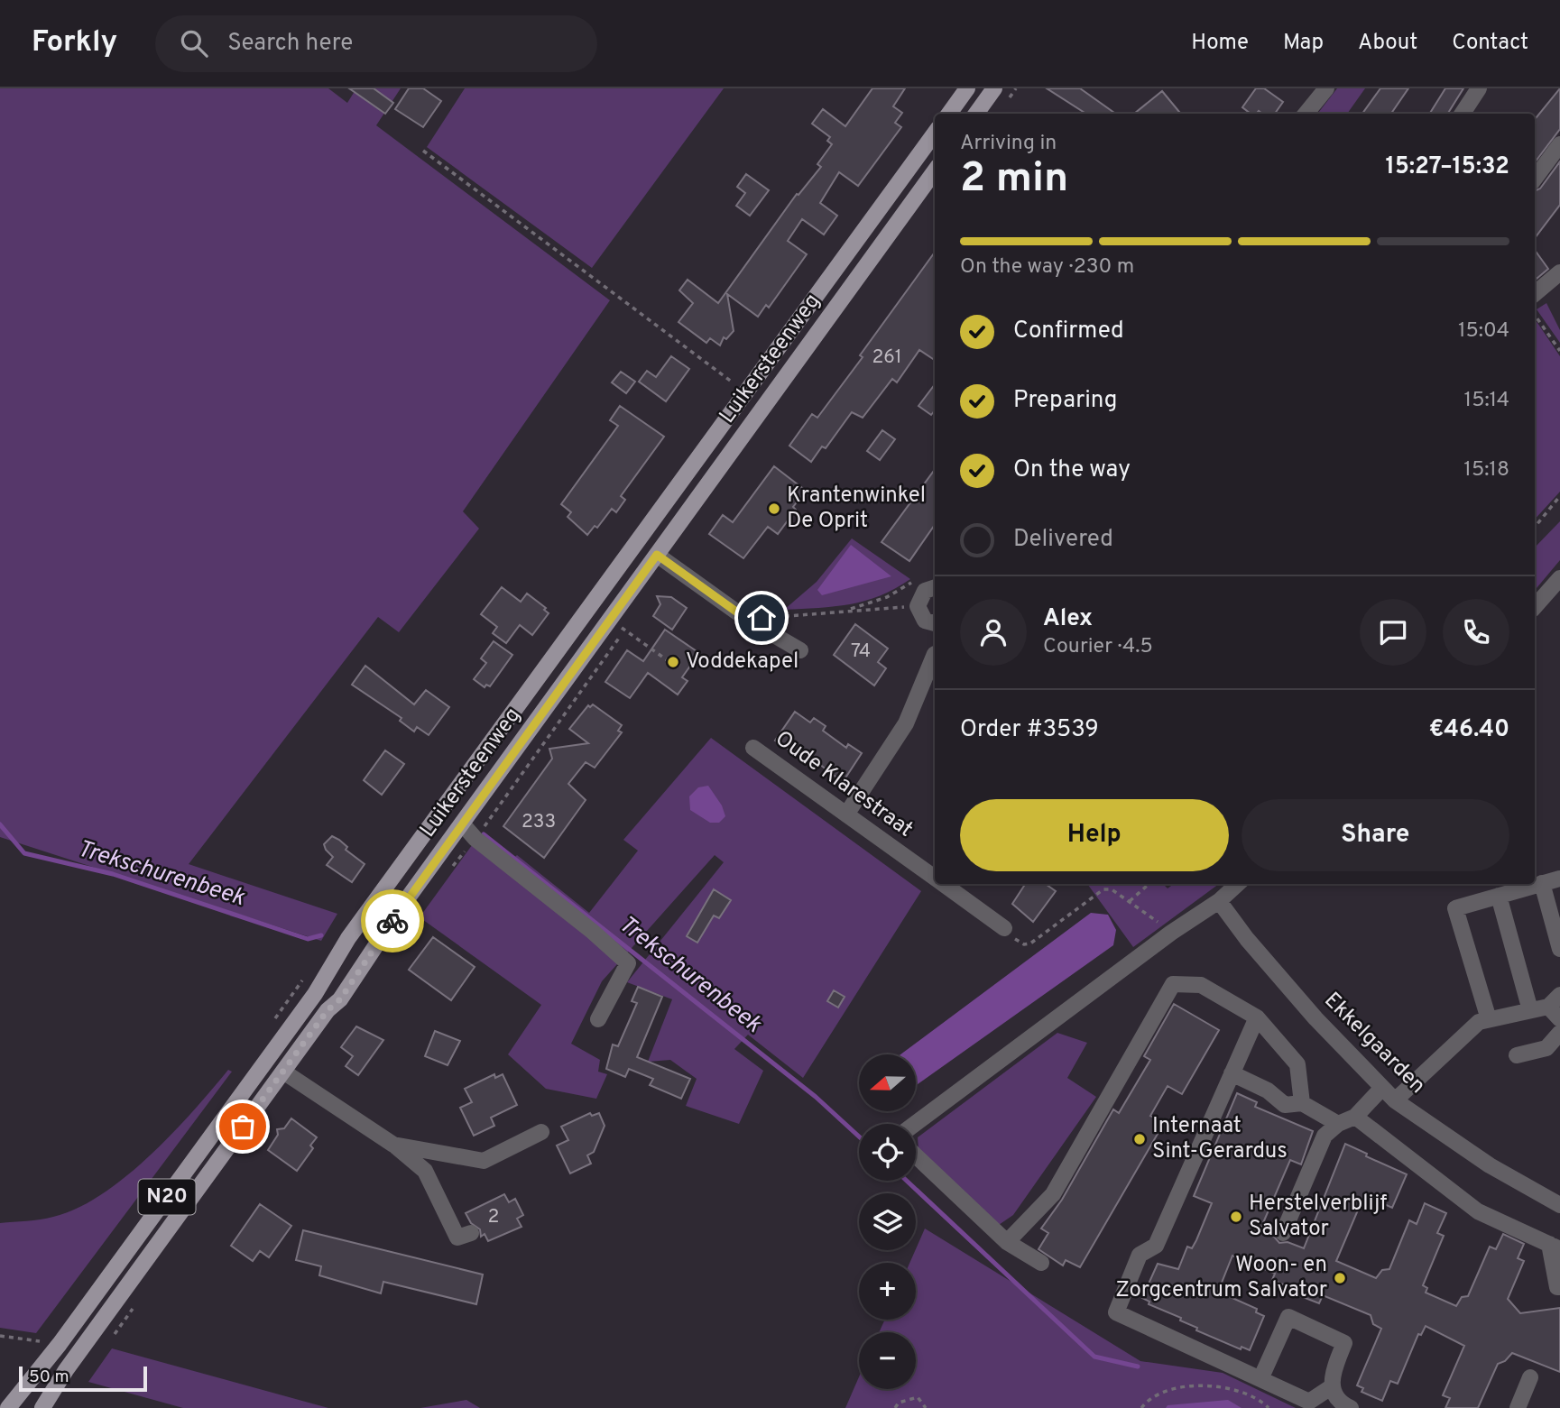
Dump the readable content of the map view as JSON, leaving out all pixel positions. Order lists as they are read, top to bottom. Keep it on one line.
{"streets":{"main road":["Luikersteenweg","N20"],"street":["Oude Klarestraat","Ekkelgaarden"]},"water":["Trekschurenbeek"],"places":["Krantenwinkel De Oprit","Voddekapel","Internaat Sint-Gerardus","Herstelverblijf Salvator","Woon- en Zorgcentrum Salvator"],"house_numbers":["261","74","233","2"],"scale_bar":"50 m","north":"left","page":{"header":"Forkly","search":"Search here","nav":["Home","Map","About","Contact"],"heading":["2 min","Arriving in","15:27–15:32"],"panel":["Alex","Courier · 4.5","Order #3539","€46.40"],"bar":"On the way · 230 m","list":[["Confirmed","15:04"],["Preparing","15:14"],["On the way","15:18"],"Delivered"],"buttons":["Help","Share"],"map_buttons":["+","−"],"scale":"50 m"}}
